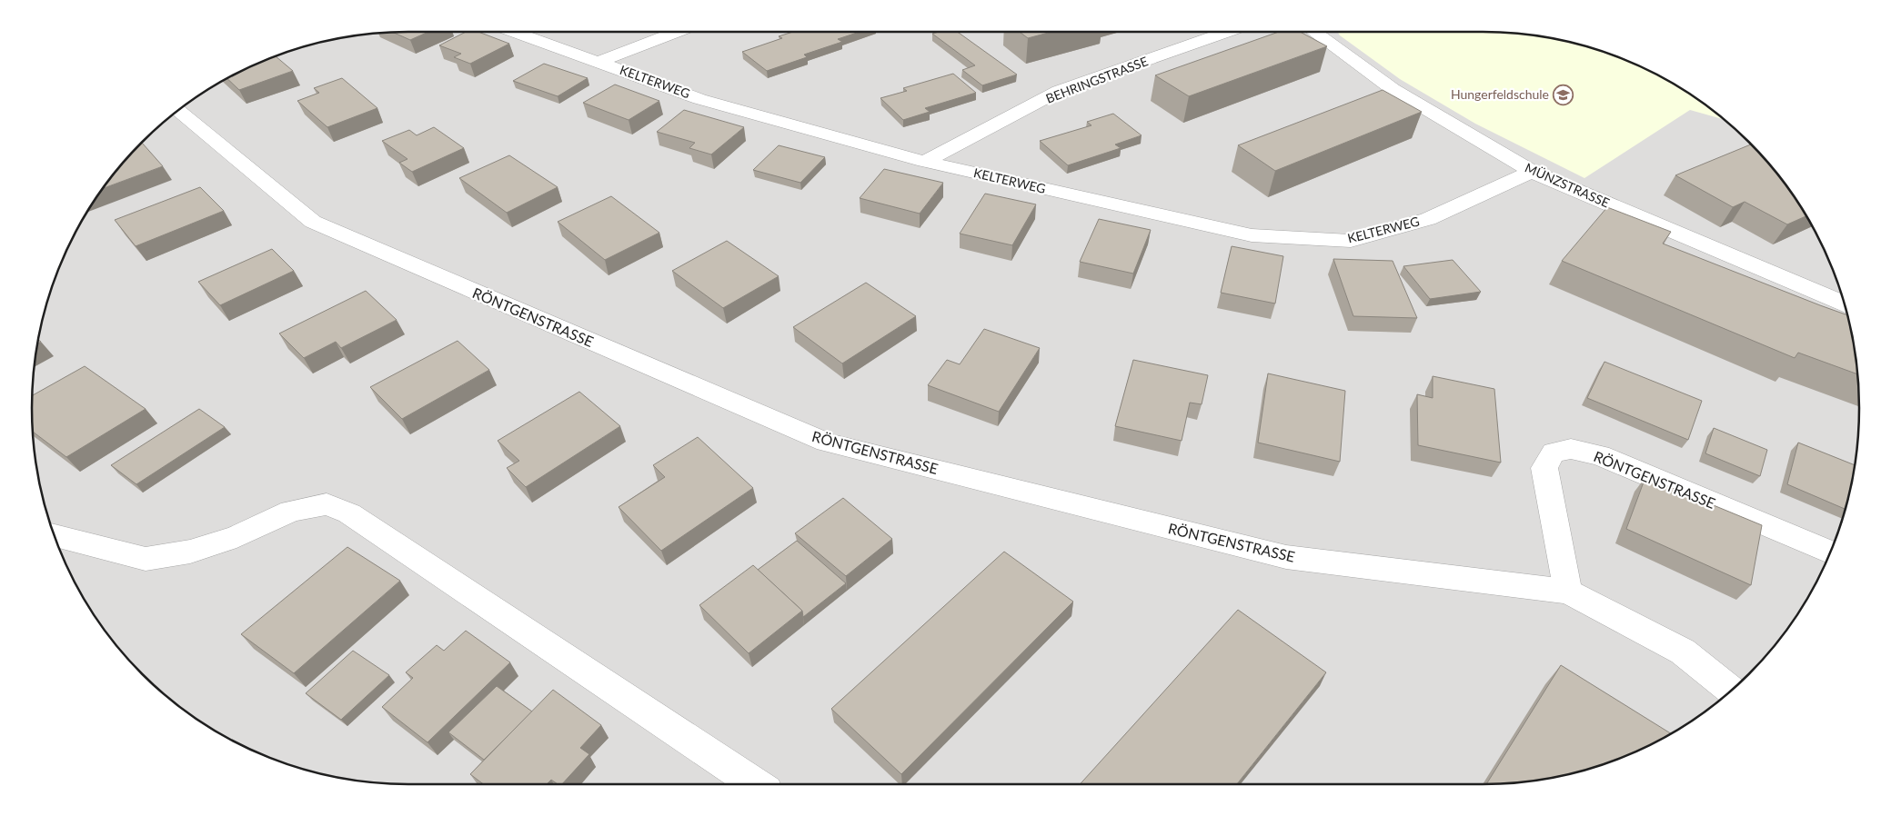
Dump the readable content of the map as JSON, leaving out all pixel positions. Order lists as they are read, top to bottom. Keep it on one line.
{"streets":{"street":["BEHRINGSTRASSE","KELTERWEG","MÜNZSTRASSE","RÖNTGENSTRASSE"]},"crossings":[["BEHRINGSTRASSE","KELTERWEG"],["KELTERWEG","MÜNZSTRASSE"]],"places":{"school or university":["Hungerfeldschule"]}}
